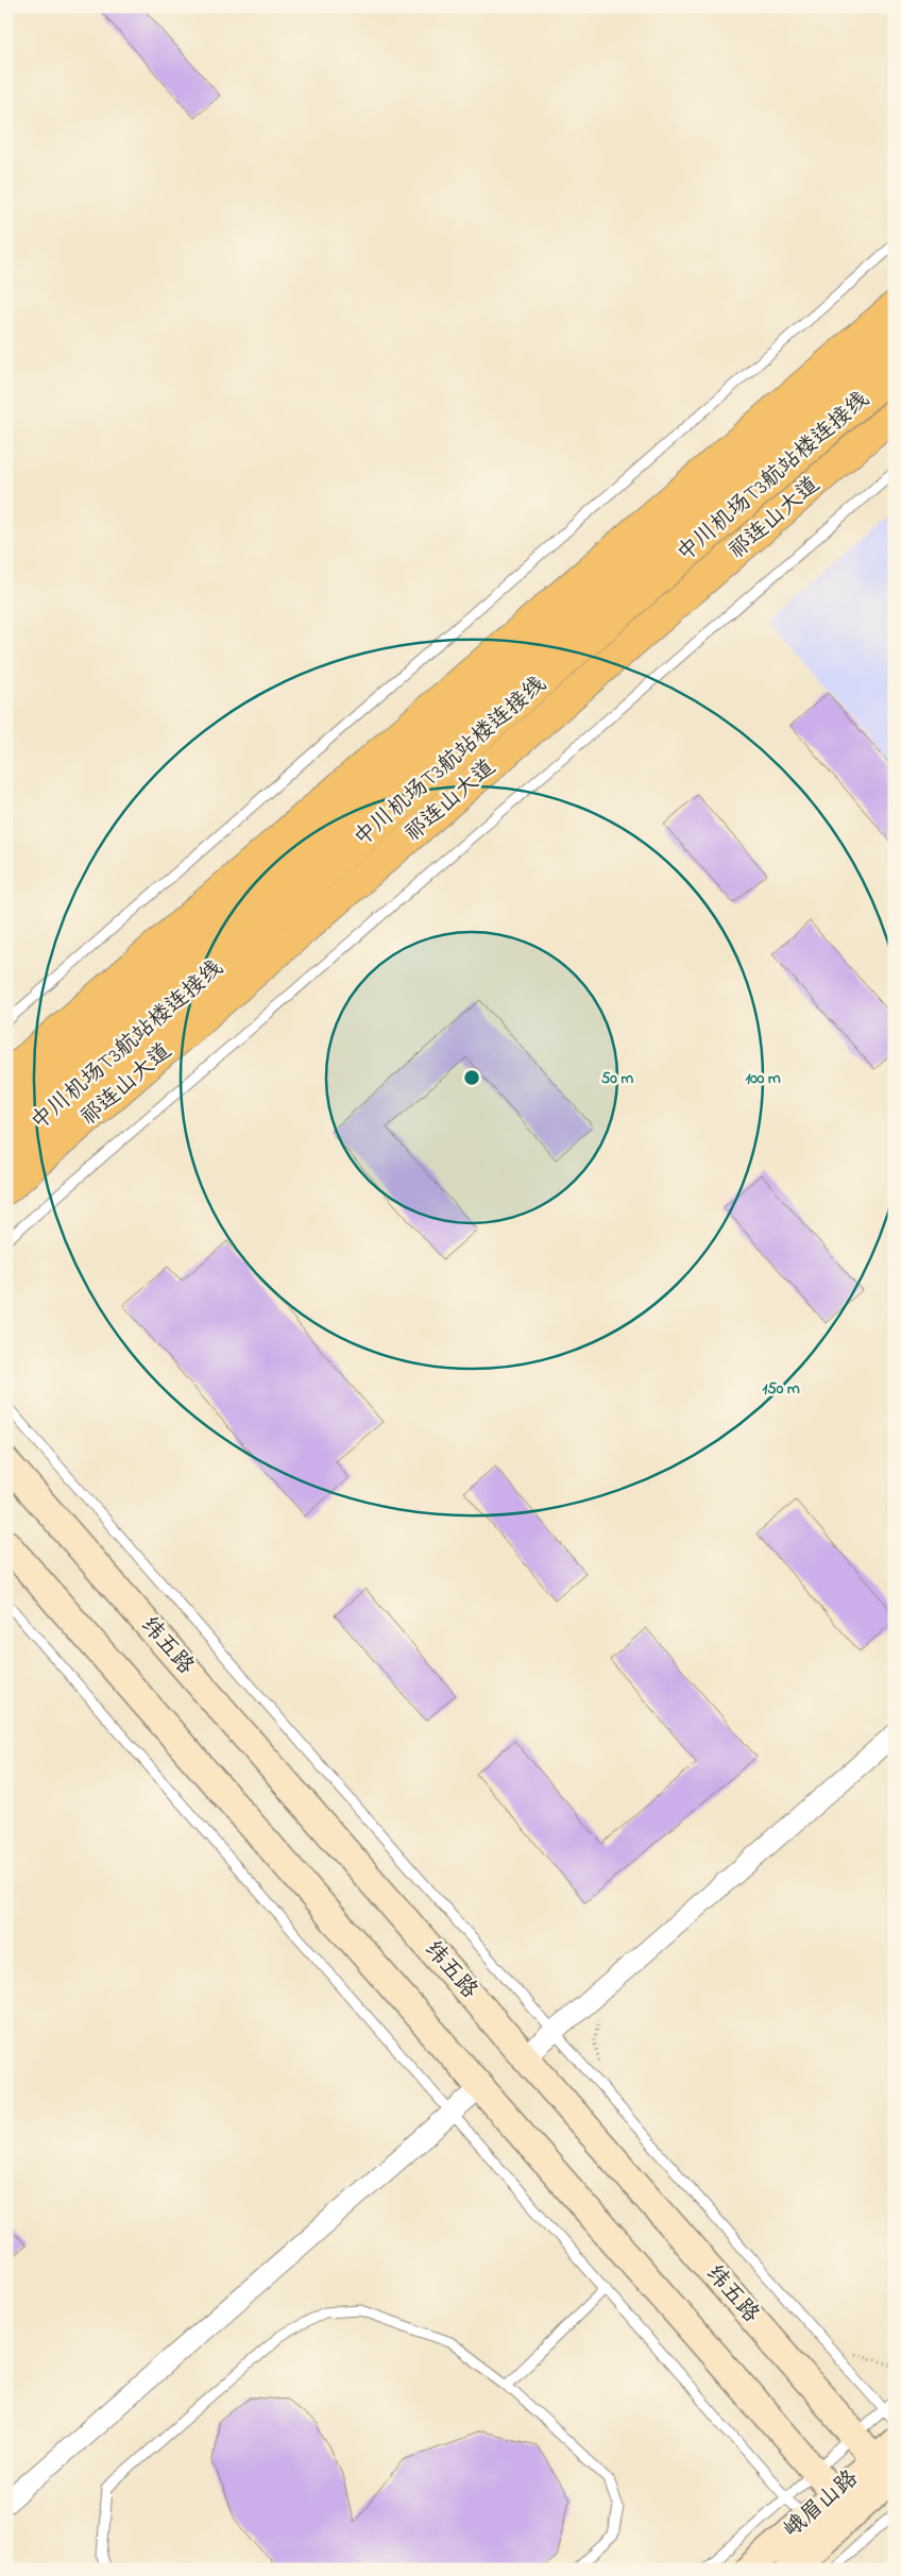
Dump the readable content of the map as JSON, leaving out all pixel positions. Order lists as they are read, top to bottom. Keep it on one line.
{"streets":{"main road":["中川机场T3航站楼连接线","祁连山大道"],"street":["纬五路","峨眉山路"]},"crossings":[["纬五路","峨眉山路"]],"rings":["50 m","100 m","150 m"]}
